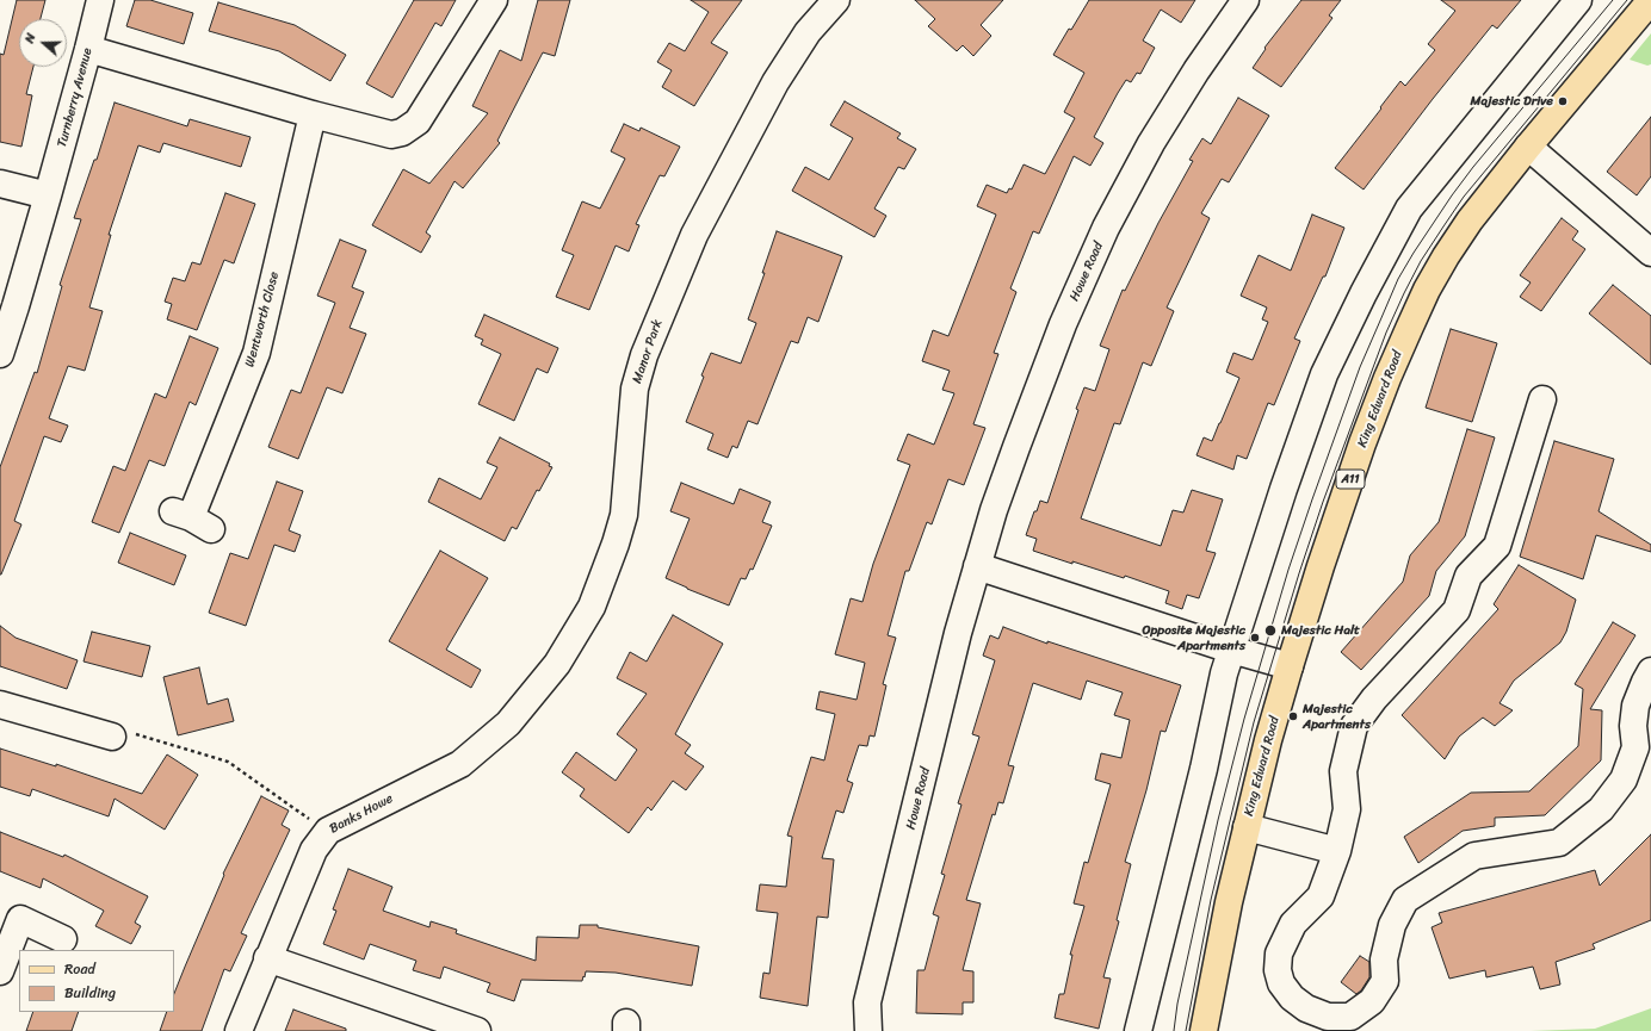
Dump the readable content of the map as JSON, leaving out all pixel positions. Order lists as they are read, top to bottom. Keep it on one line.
{"streets":{"main road":["King Edward Road","A11"],"street":["Turnberry Avenue","Howe Road","Wentworth Close","Manor Park","Banks Howe"]},"crossings":[["Manor Park","Banks Howe"]],"places":["Majestic Drive","Majestic Halt","Opposite Majestic Apartments","Majestic Apartments"],"legend":["Road","Building"],"north":"left"}
